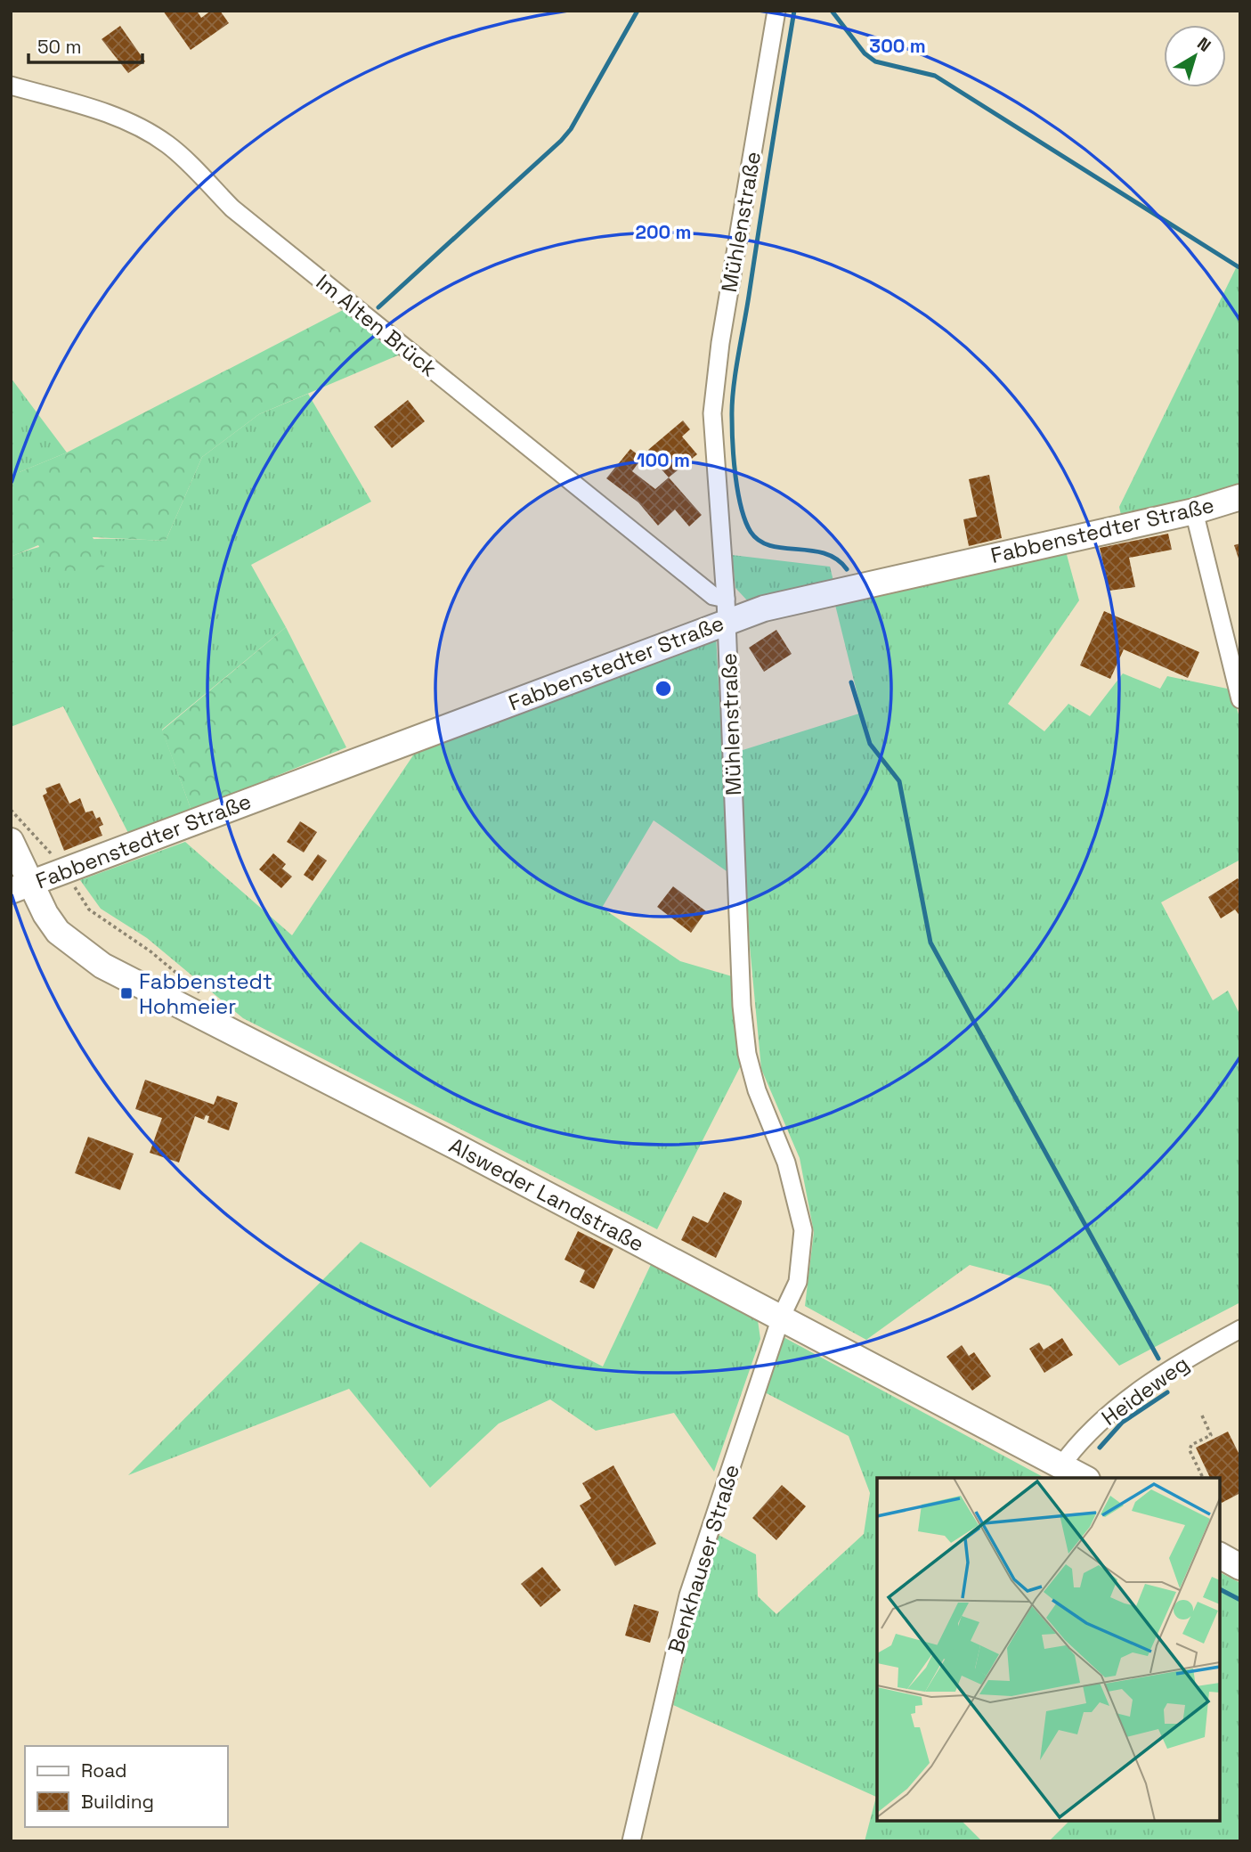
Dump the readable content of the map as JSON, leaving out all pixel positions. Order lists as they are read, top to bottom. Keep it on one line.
{"streets":{"street":["Mühlenstraße","Im Alten Brück","Fabbenstedter Straße","Alsweder Landstraße","Heideweg","Benkhauser Straße"]},"crossings":[["Mühlenstraße","Im Alten Brück"],["Mühlenstraße","Fabbenstedter Straße"],["Mühlenstraße","Alsweder Landstraße"],["Mühlenstraße","Benkhauser Straße"],["Im Alten Brück","Fabbenstedter Straße"],["Fabbenstedter Straße","Alsweder Landstraße"],["Alsweder Landstraße","Heideweg"],["Alsweder Landstraße","Benkhauser Straße"]],"places":{"transit":["Fabbenstedt Hohmeier"]},"legend":["Road","Building"],"scale_bar":"50 m","north":"top right","rings":["300 m","200 m","100 m"]}
